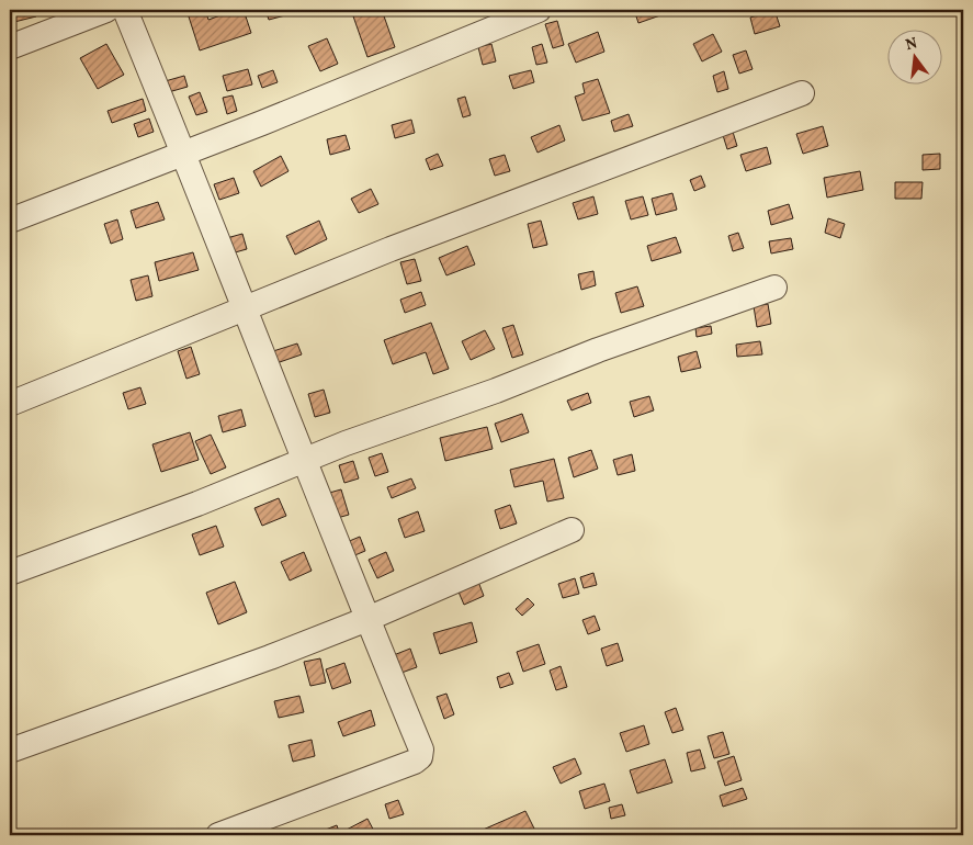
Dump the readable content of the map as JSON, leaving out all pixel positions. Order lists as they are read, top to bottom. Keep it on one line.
{"north":"top"}
